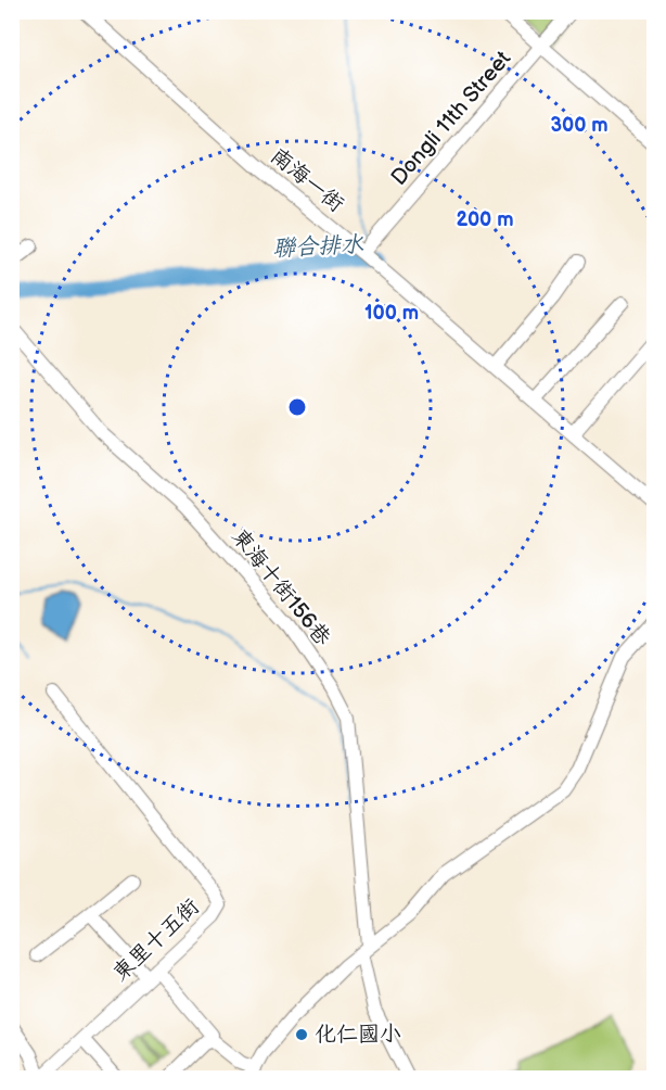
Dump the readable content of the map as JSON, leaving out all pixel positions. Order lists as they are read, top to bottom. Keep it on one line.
{"streets":{"street":["Dongli 11th Street","南海一街","東海十街156巷","東里十五街"]},"crossings":[["Dongli 11th Street","南海一街"]],"water":["聯合排水"],"places":["化仁國小"],"rings":["300 m","200 m","100 m"]}
